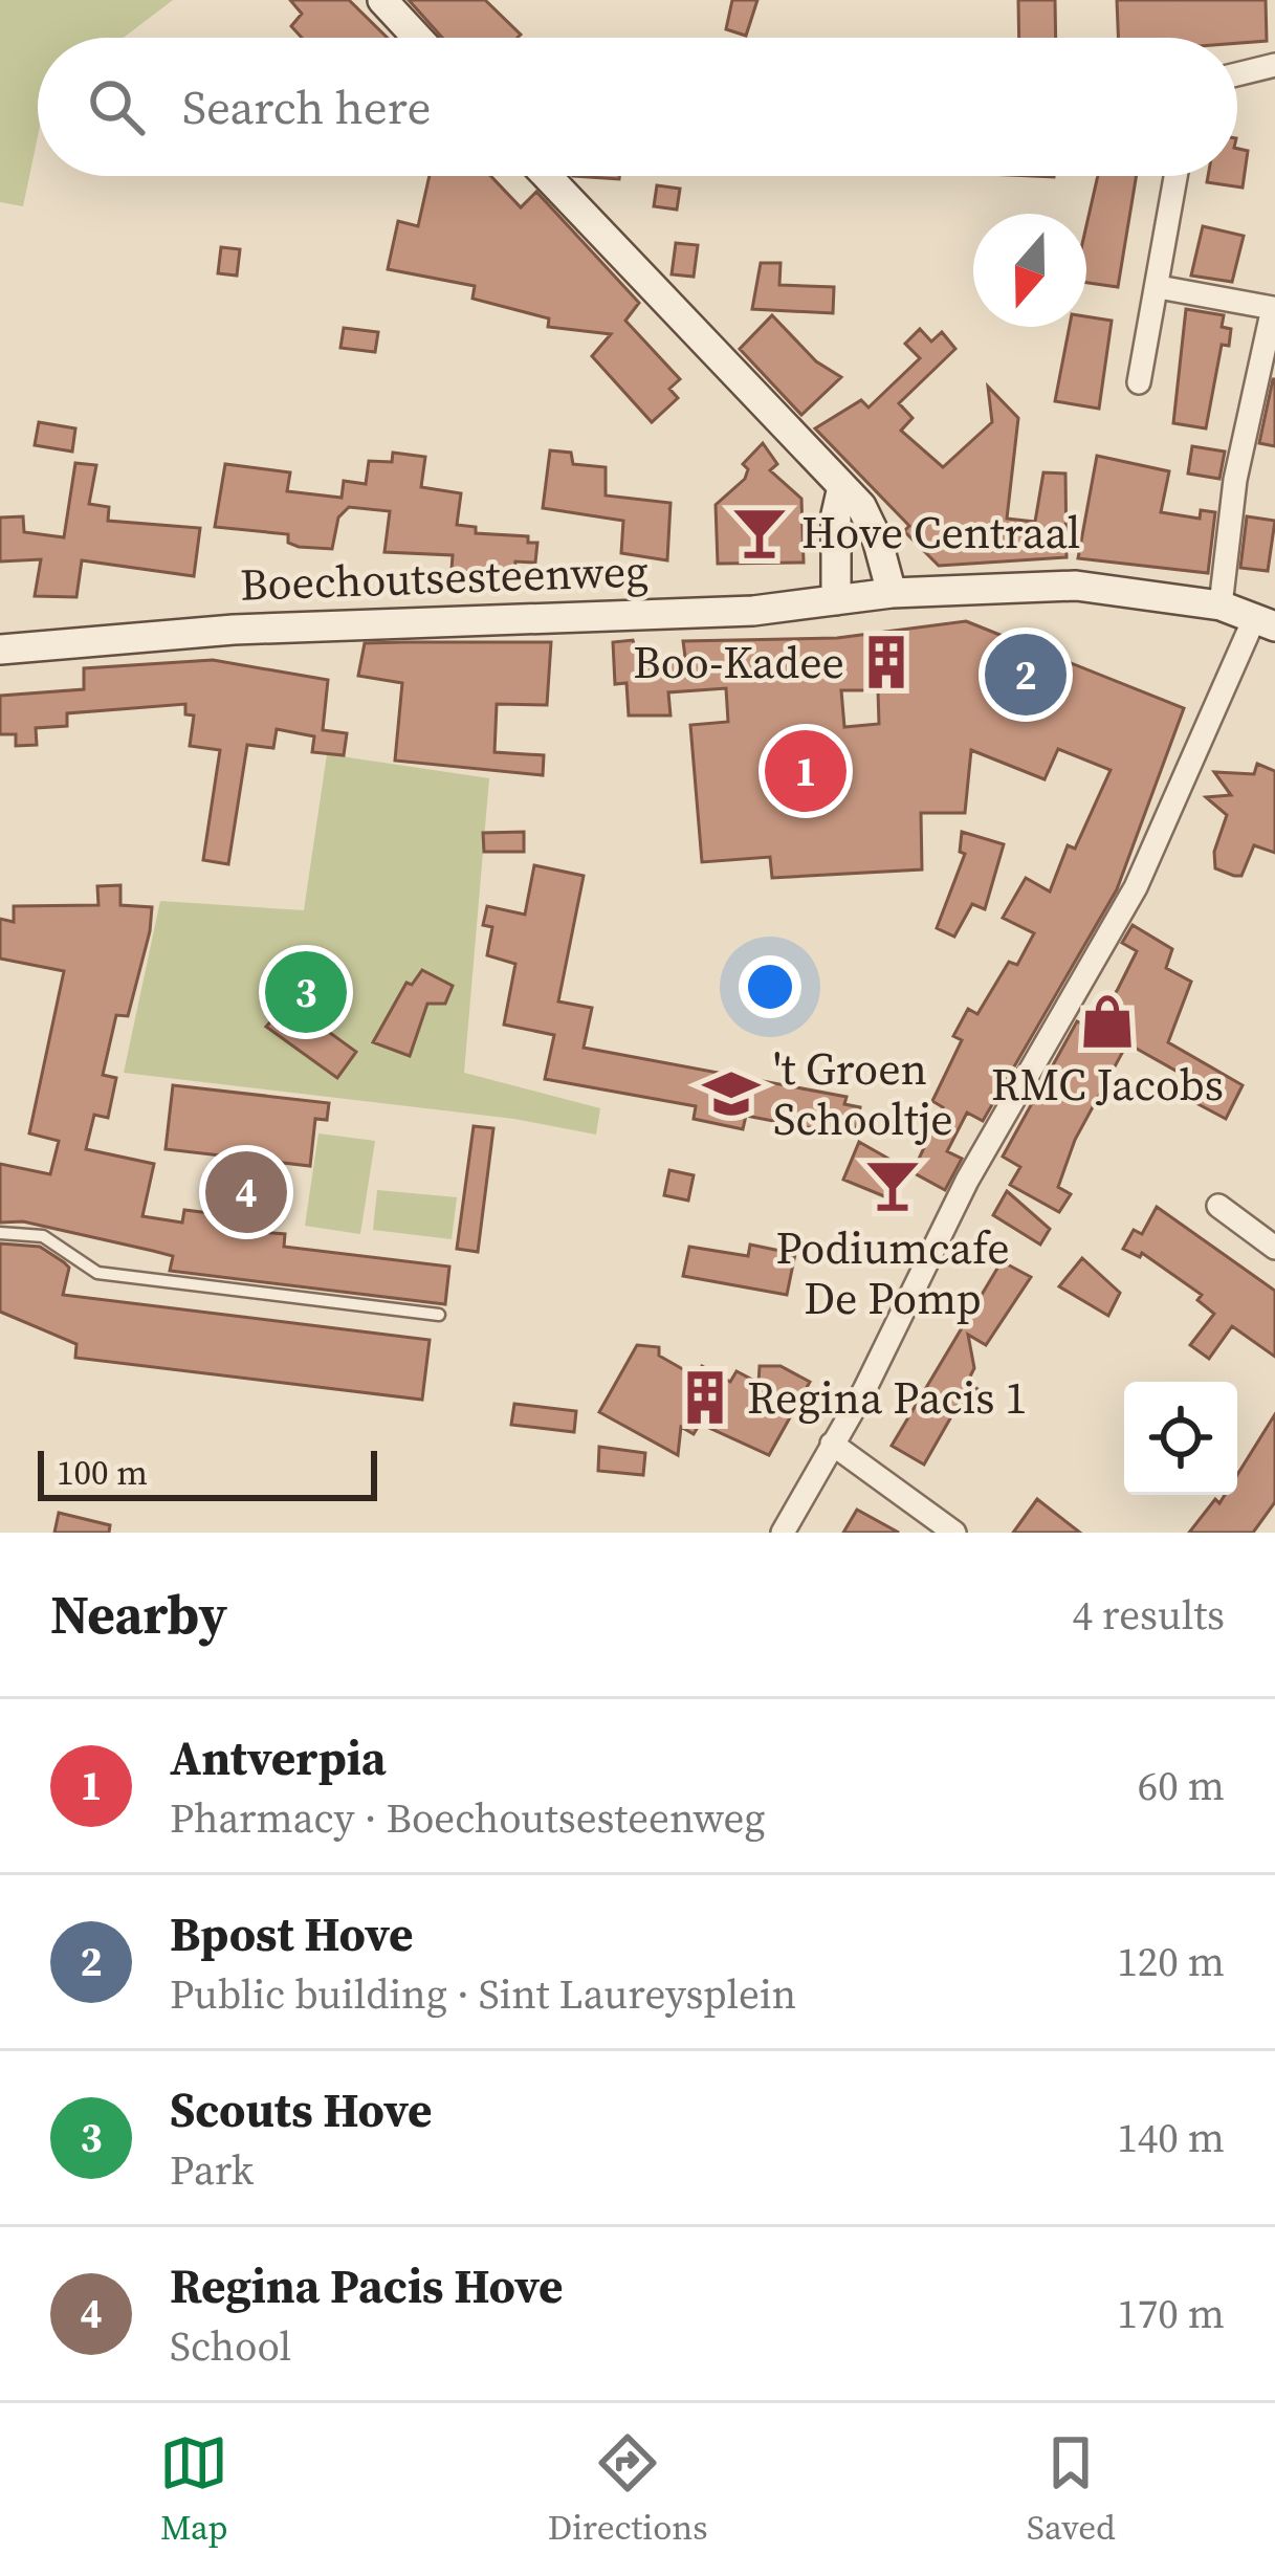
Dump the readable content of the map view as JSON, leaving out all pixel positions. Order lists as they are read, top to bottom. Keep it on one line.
{"streets":{"street":["Boechoutsesteenweg"]},"places":{"bar":["Hove Centraal","Podiumcafe De Pomp"],"building":["Boo-Kadee","Regina Pacis 1"],"shop":["RMC Jacobs"],"school or university":["'t Groen Schooltje"]},"scale_bar":"100 m","north":"bottom","page":{"search":"Search here","pins":["2","1","3","4"],"scale":"100 m","heading":["Nearby","4 results"],"list":[{"mark":"1","name":"Antverpia","note":"Pharmacy · Boechoutsesteenweg","value":"60 m"},{"mark":"2","name":"Bpost Hove","note":"Public building · Sint Laureysplein","value":"120 m"},{"mark":"3","name":"Scouts Hove","note":"Park","value":"140 m"},{"mark":"4","name":"Regina Pacis Hove","note":"School","value":"170 m"}],"nav":["Map","Directions","Saved"]}}
